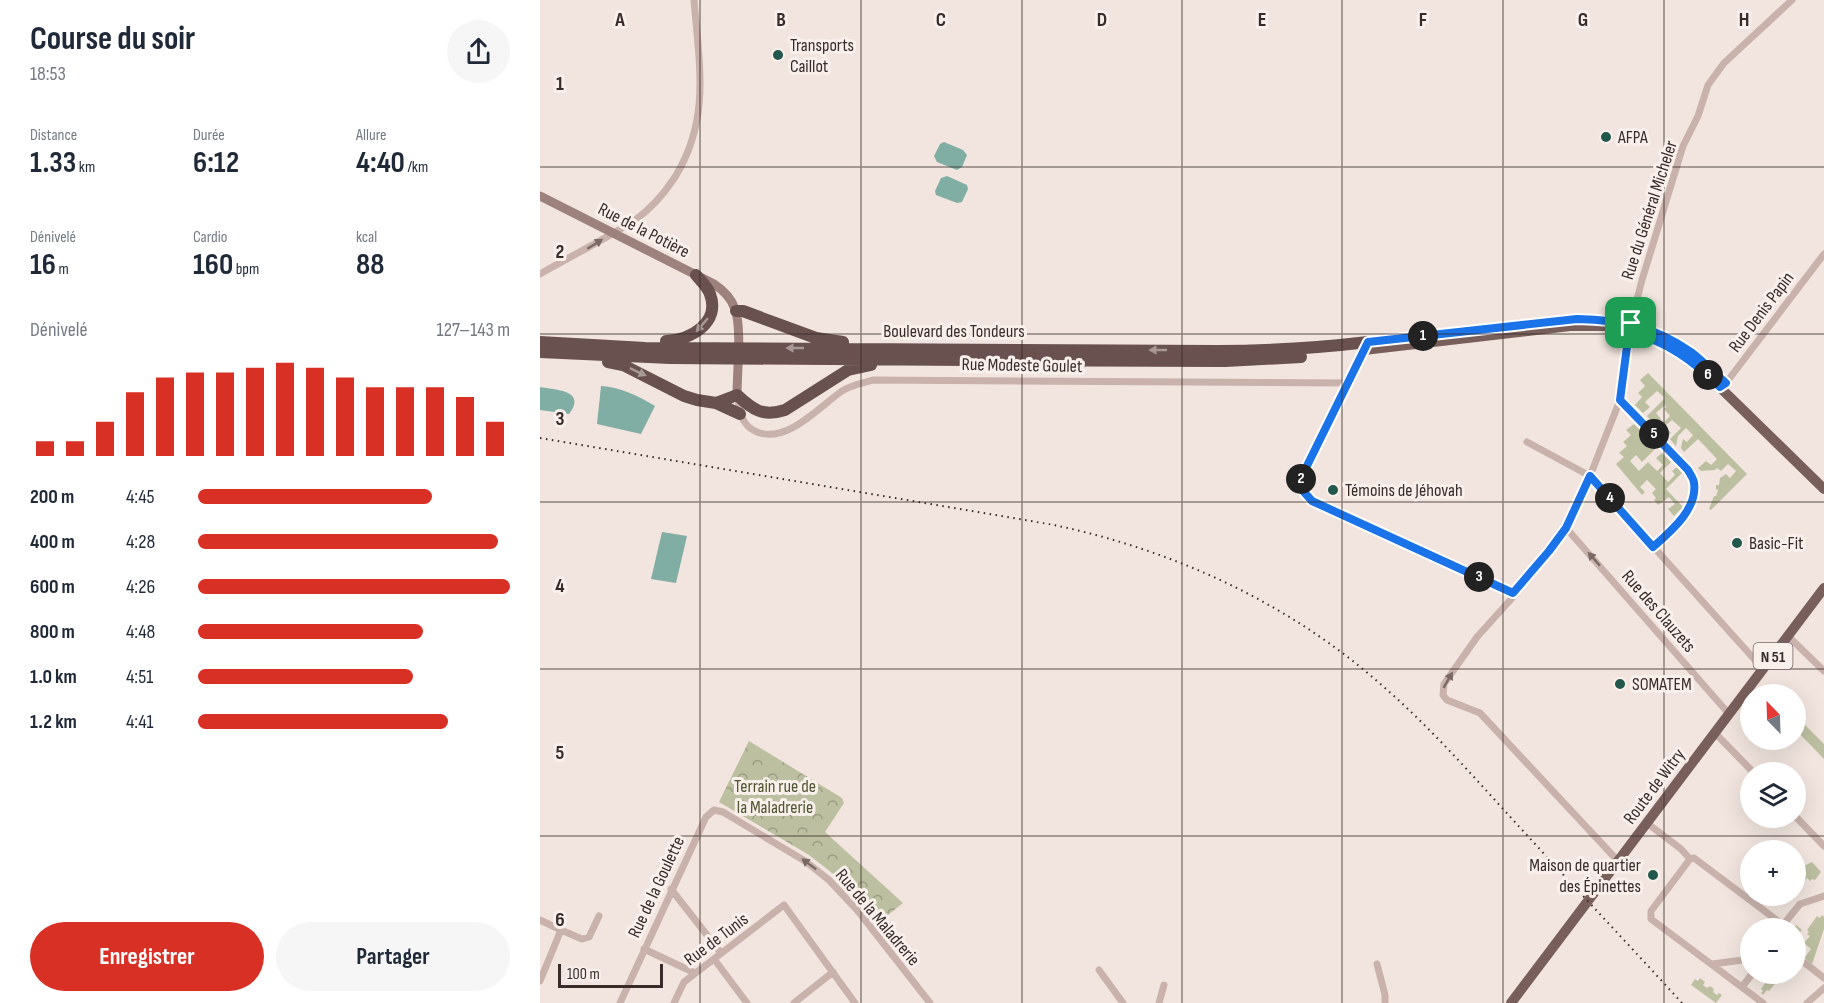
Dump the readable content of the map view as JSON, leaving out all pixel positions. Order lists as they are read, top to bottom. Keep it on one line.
{"streets":{"highway":["Boulevard des Tondeurs"],"main road":["Rue de la Potière","N 51","Route de Witry"],"street":["Rue du Général Micheler","Rue Denis Papin","Rue Modeste Goulet","Rue des Clauzets","Rue de la Goulette","Rue de la Maladrerie","Rue de Tunis"]},"crossings":[["Rue du Général Micheler","Rue des Clauzets"],["Rue du Général Micheler","Route de Witry"],["Rue des Clauzets","Route de Witry"],["Rue de la Goulette","Rue de la Maladrerie"]],"one_way":["Rue de la Maladrerie"],"parks":["Terrain rue de la Maladrerie"],"places":["Transports Caillot","AFPA","Témoins de Jéhovah","Basic-Fit","SOMATEM","Maison de quartier des Épinettes"],"scale_bar":"100 m","north":"top left","page":{"heading":["Course du soir","18:53"],"stats":[["Distance","1.33 km"],["Durée","6:12"],["Allure","4:40 /km"],["Dénivelé","16 m"],["Cardio","160 bpm"],["kcal","88"]],"chart":["Dénivelé","127–143 m"],"pins":["1","6","5","2","4","3"],"list":[{"name":"200 m","note":"4:45"},{"name":"400 m","note":"4:28"},{"name":"600 m","note":"4:26"},{"name":"800 m","note":"4:48"},{"name":"1.0 km","note":"4:51"},{"name":"1.2 km","note":"4:41"}],"map_buttons":["+","−"],"buttons":["Enregistrer","Partager"],"scale":"100 m"},"grid":{"columns":["A","B","C","D","E","F","G","H"],"rows":["1","2","3","4","5","6"]}}
